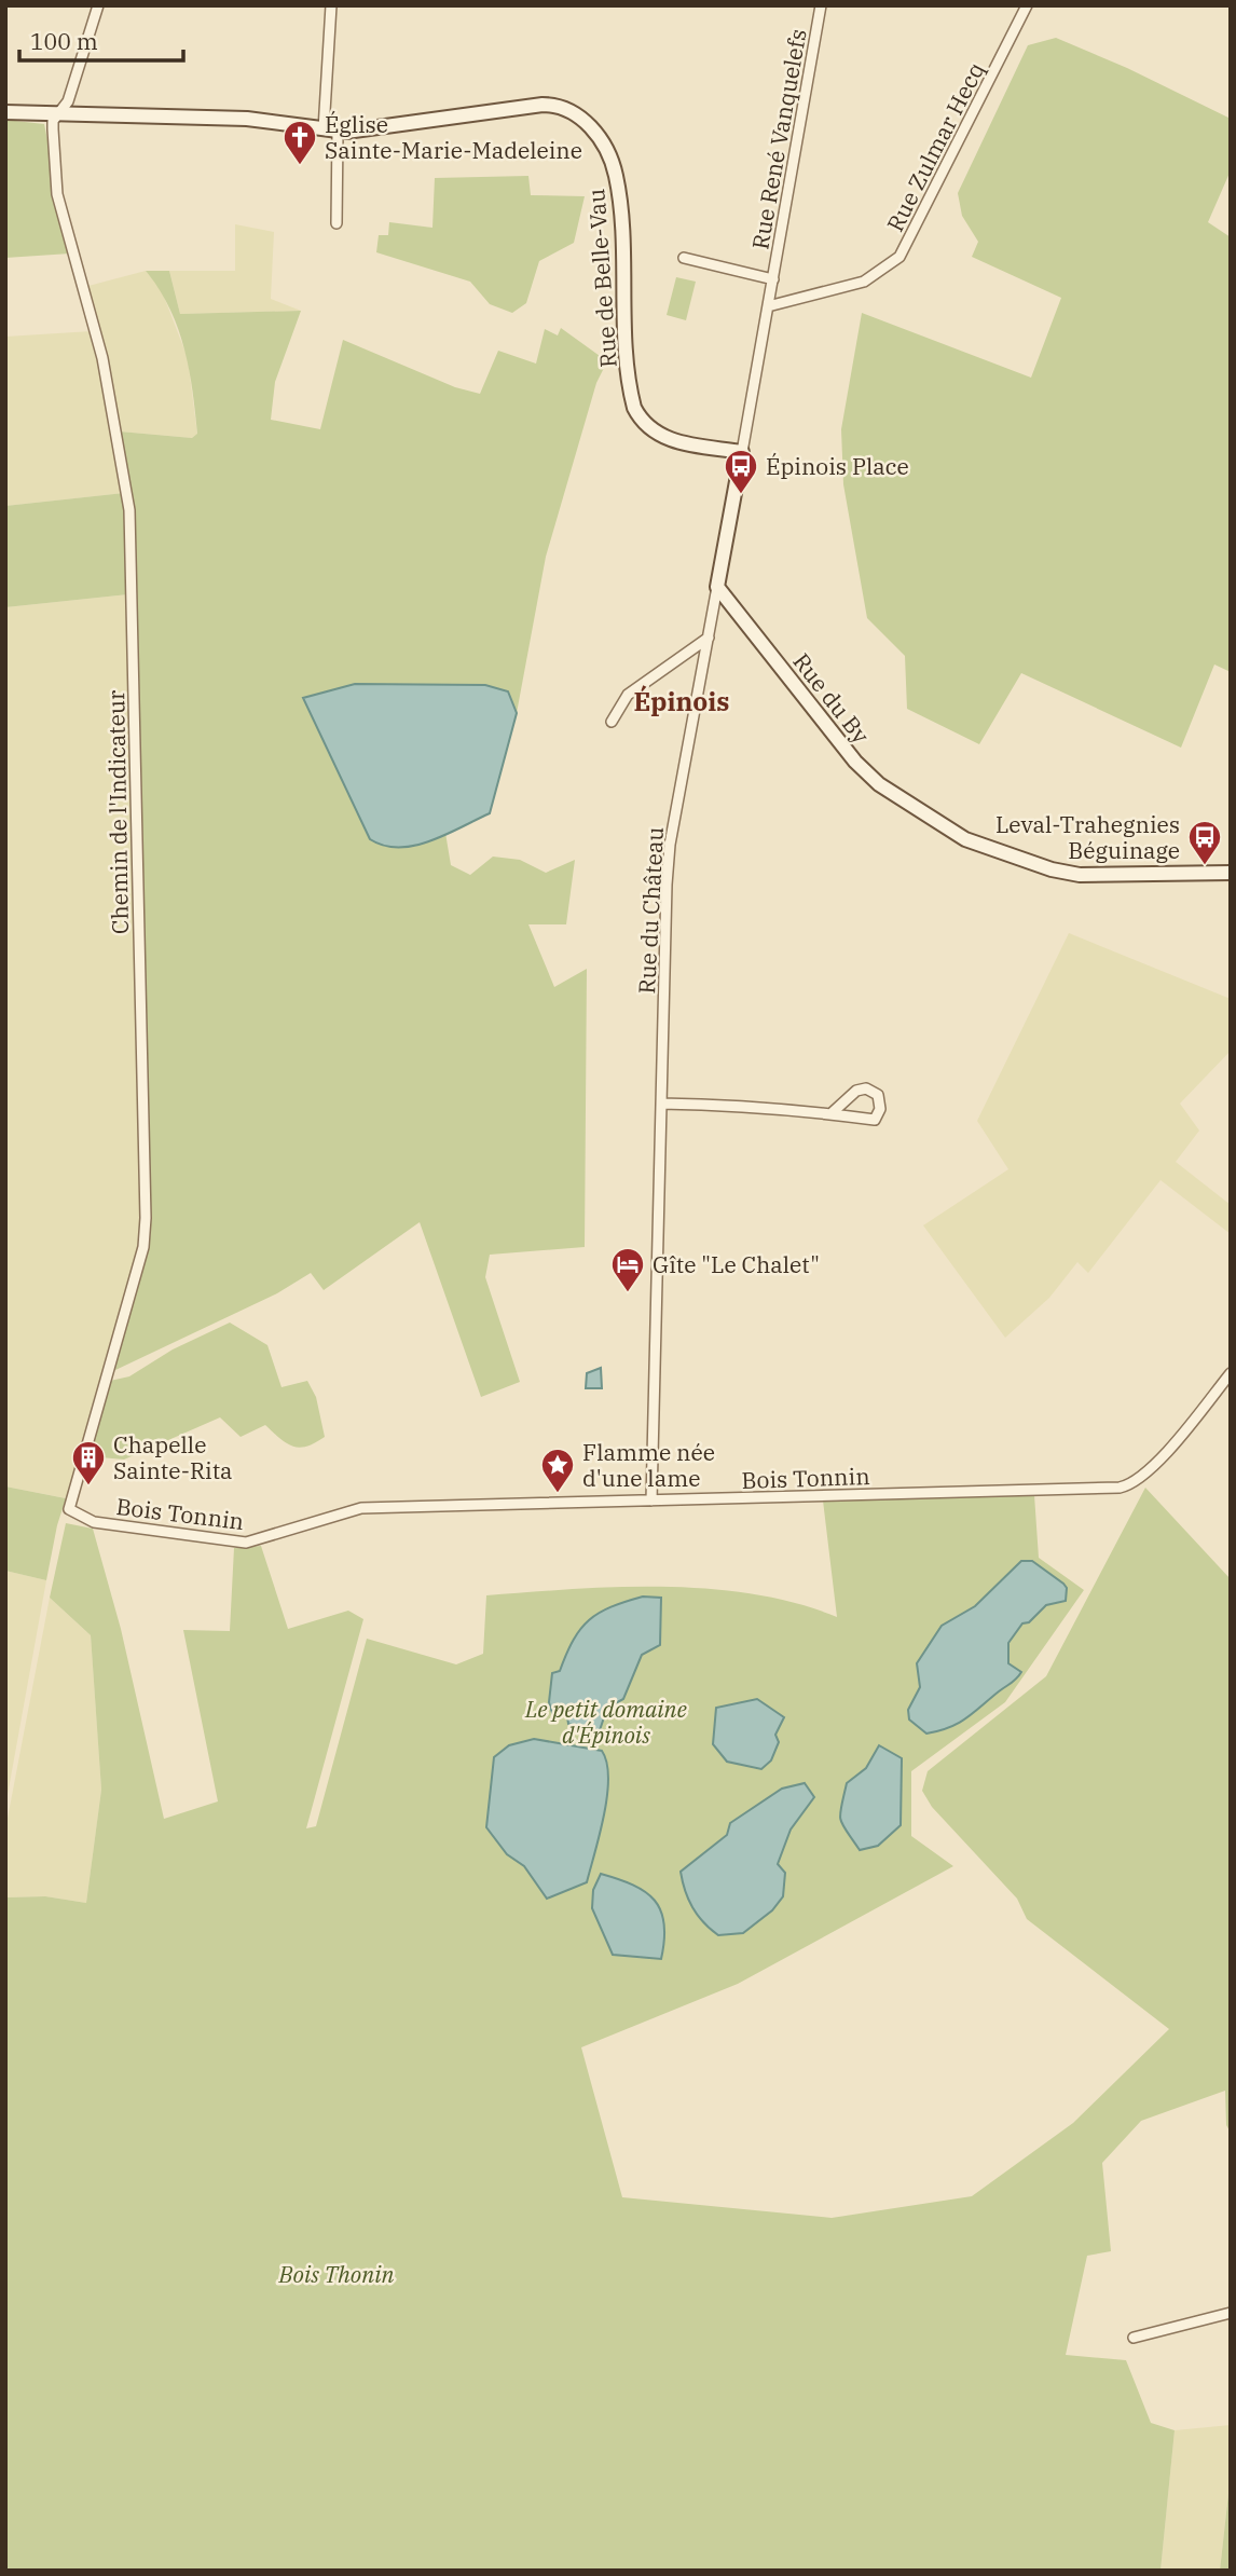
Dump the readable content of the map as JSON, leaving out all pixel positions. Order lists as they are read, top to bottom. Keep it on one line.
{"streets":{"street":["Rue René Vanquelefs","Rue Zulmar Hecq","Rue de Belle-Vau","Rue du By","Chemin de l'Indicateur","Rue du Château","Bois Tonnin"]},"crossings":[["Rue de Belle-Vau","Chemin de l'Indicateur"],["Rue du By","Rue du Château"],["Chemin de l'Indicateur","Bois Tonnin"],["Rue du Château","Bois Tonnin"]],"districts":["Épinois"],"parks":["Le petit domaine d'Épinois","Bois Thonin"],"places":{"church":["Église Sainte-Marie-Madeleine"],"bus stop":["Épinois Place","Leval-Trahegnies Béguinage"],"hotel":["Gîte \"Le Chalet\""],"building":["Chapelle Sainte-Rita"],"place":["Flamme née d'une lame"]},"scale_bar":"100 m"}
